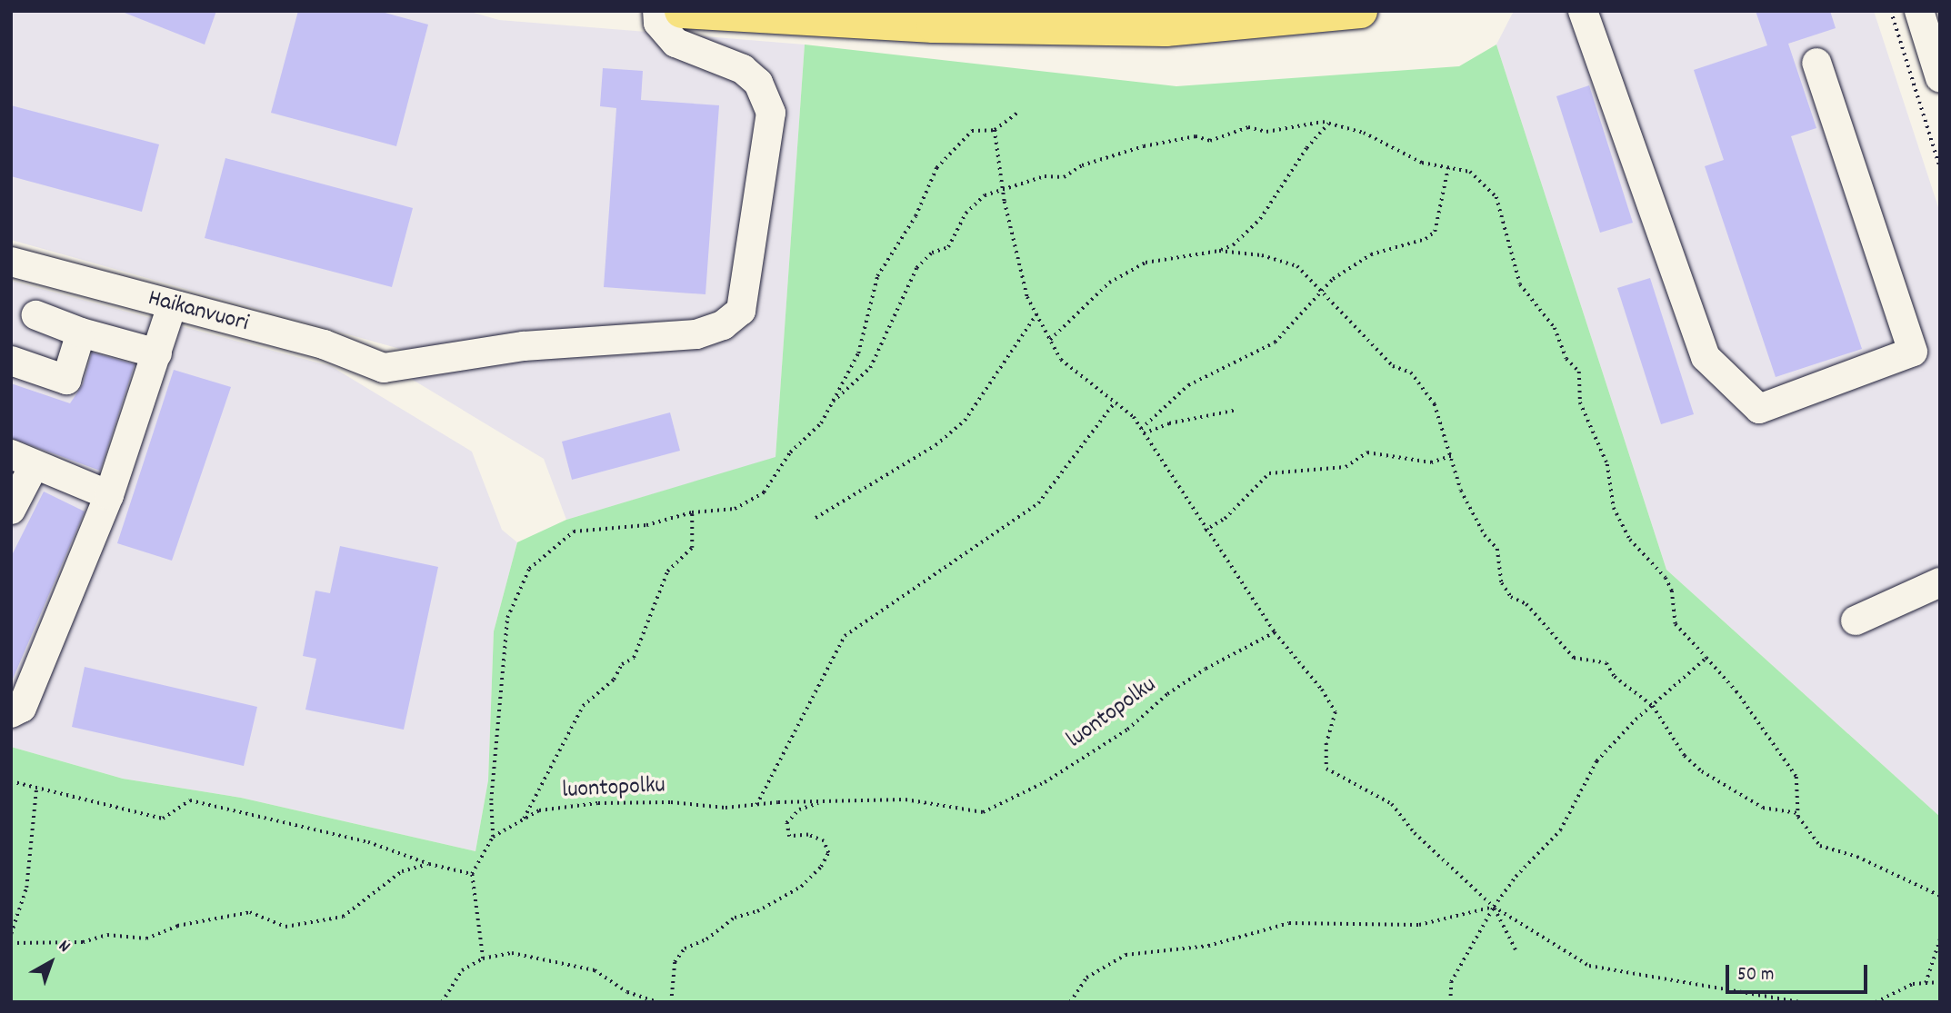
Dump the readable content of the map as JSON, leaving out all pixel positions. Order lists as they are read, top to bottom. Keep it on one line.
{"streets":{"street":["Haikanvuori"],"path":["luontopolku"]},"scale_bar":"50 m","north":"top right"}
